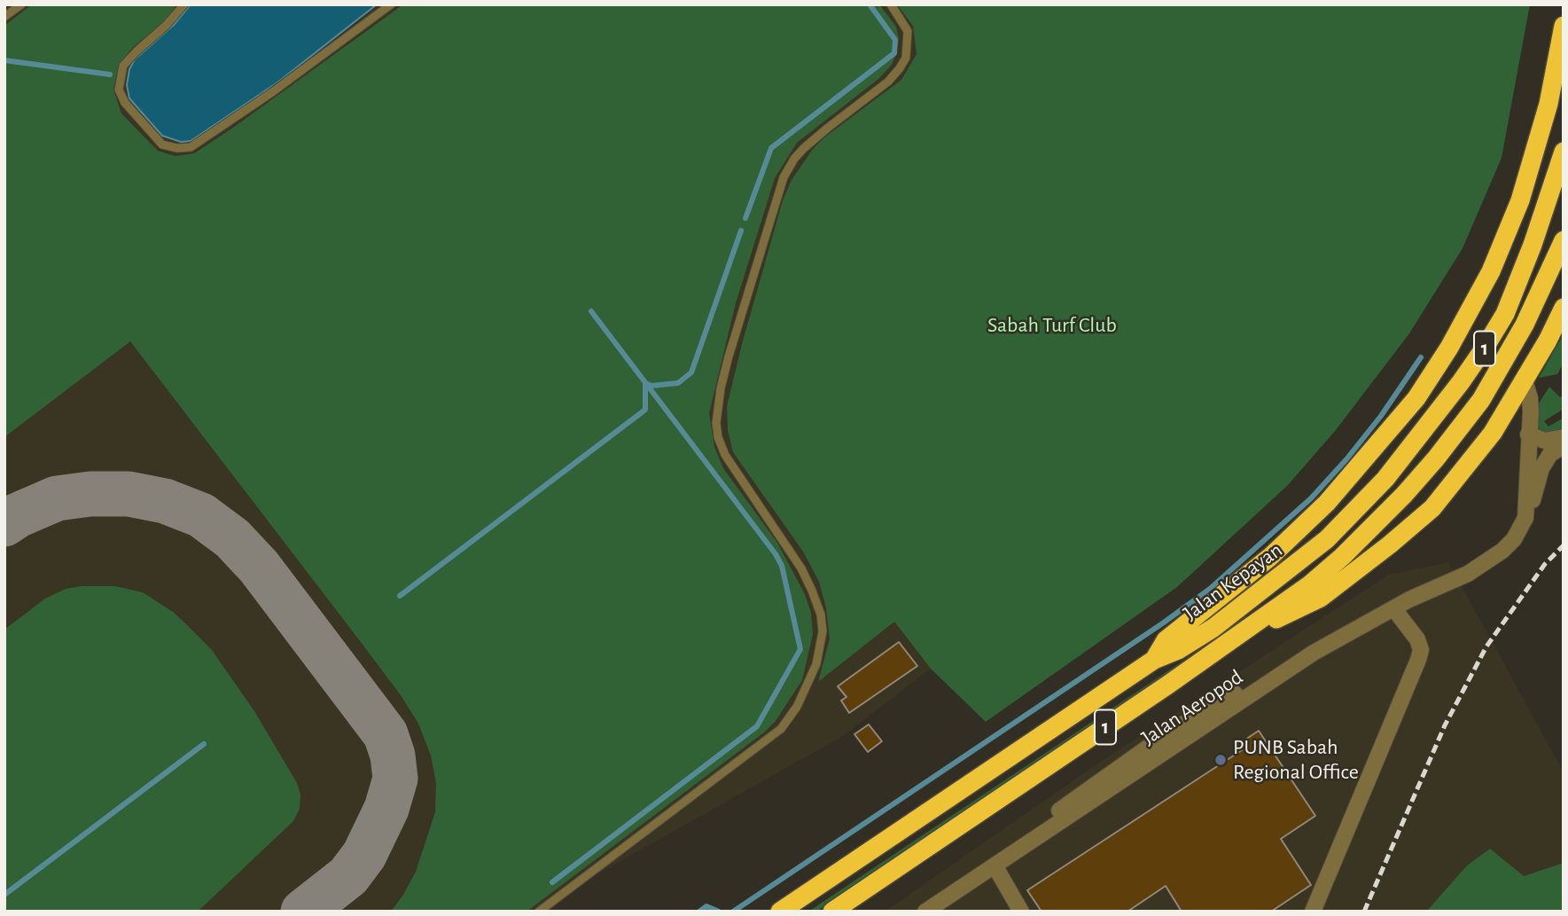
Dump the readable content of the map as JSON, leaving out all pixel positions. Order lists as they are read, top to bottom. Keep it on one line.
{"streets":{"highway":["1","Jalan Kepayan"],"street":["Jalan Aeropod"]},"parks":["Sabah Turf Club"],"places":["PUNB Sabah Regional Office"]}
